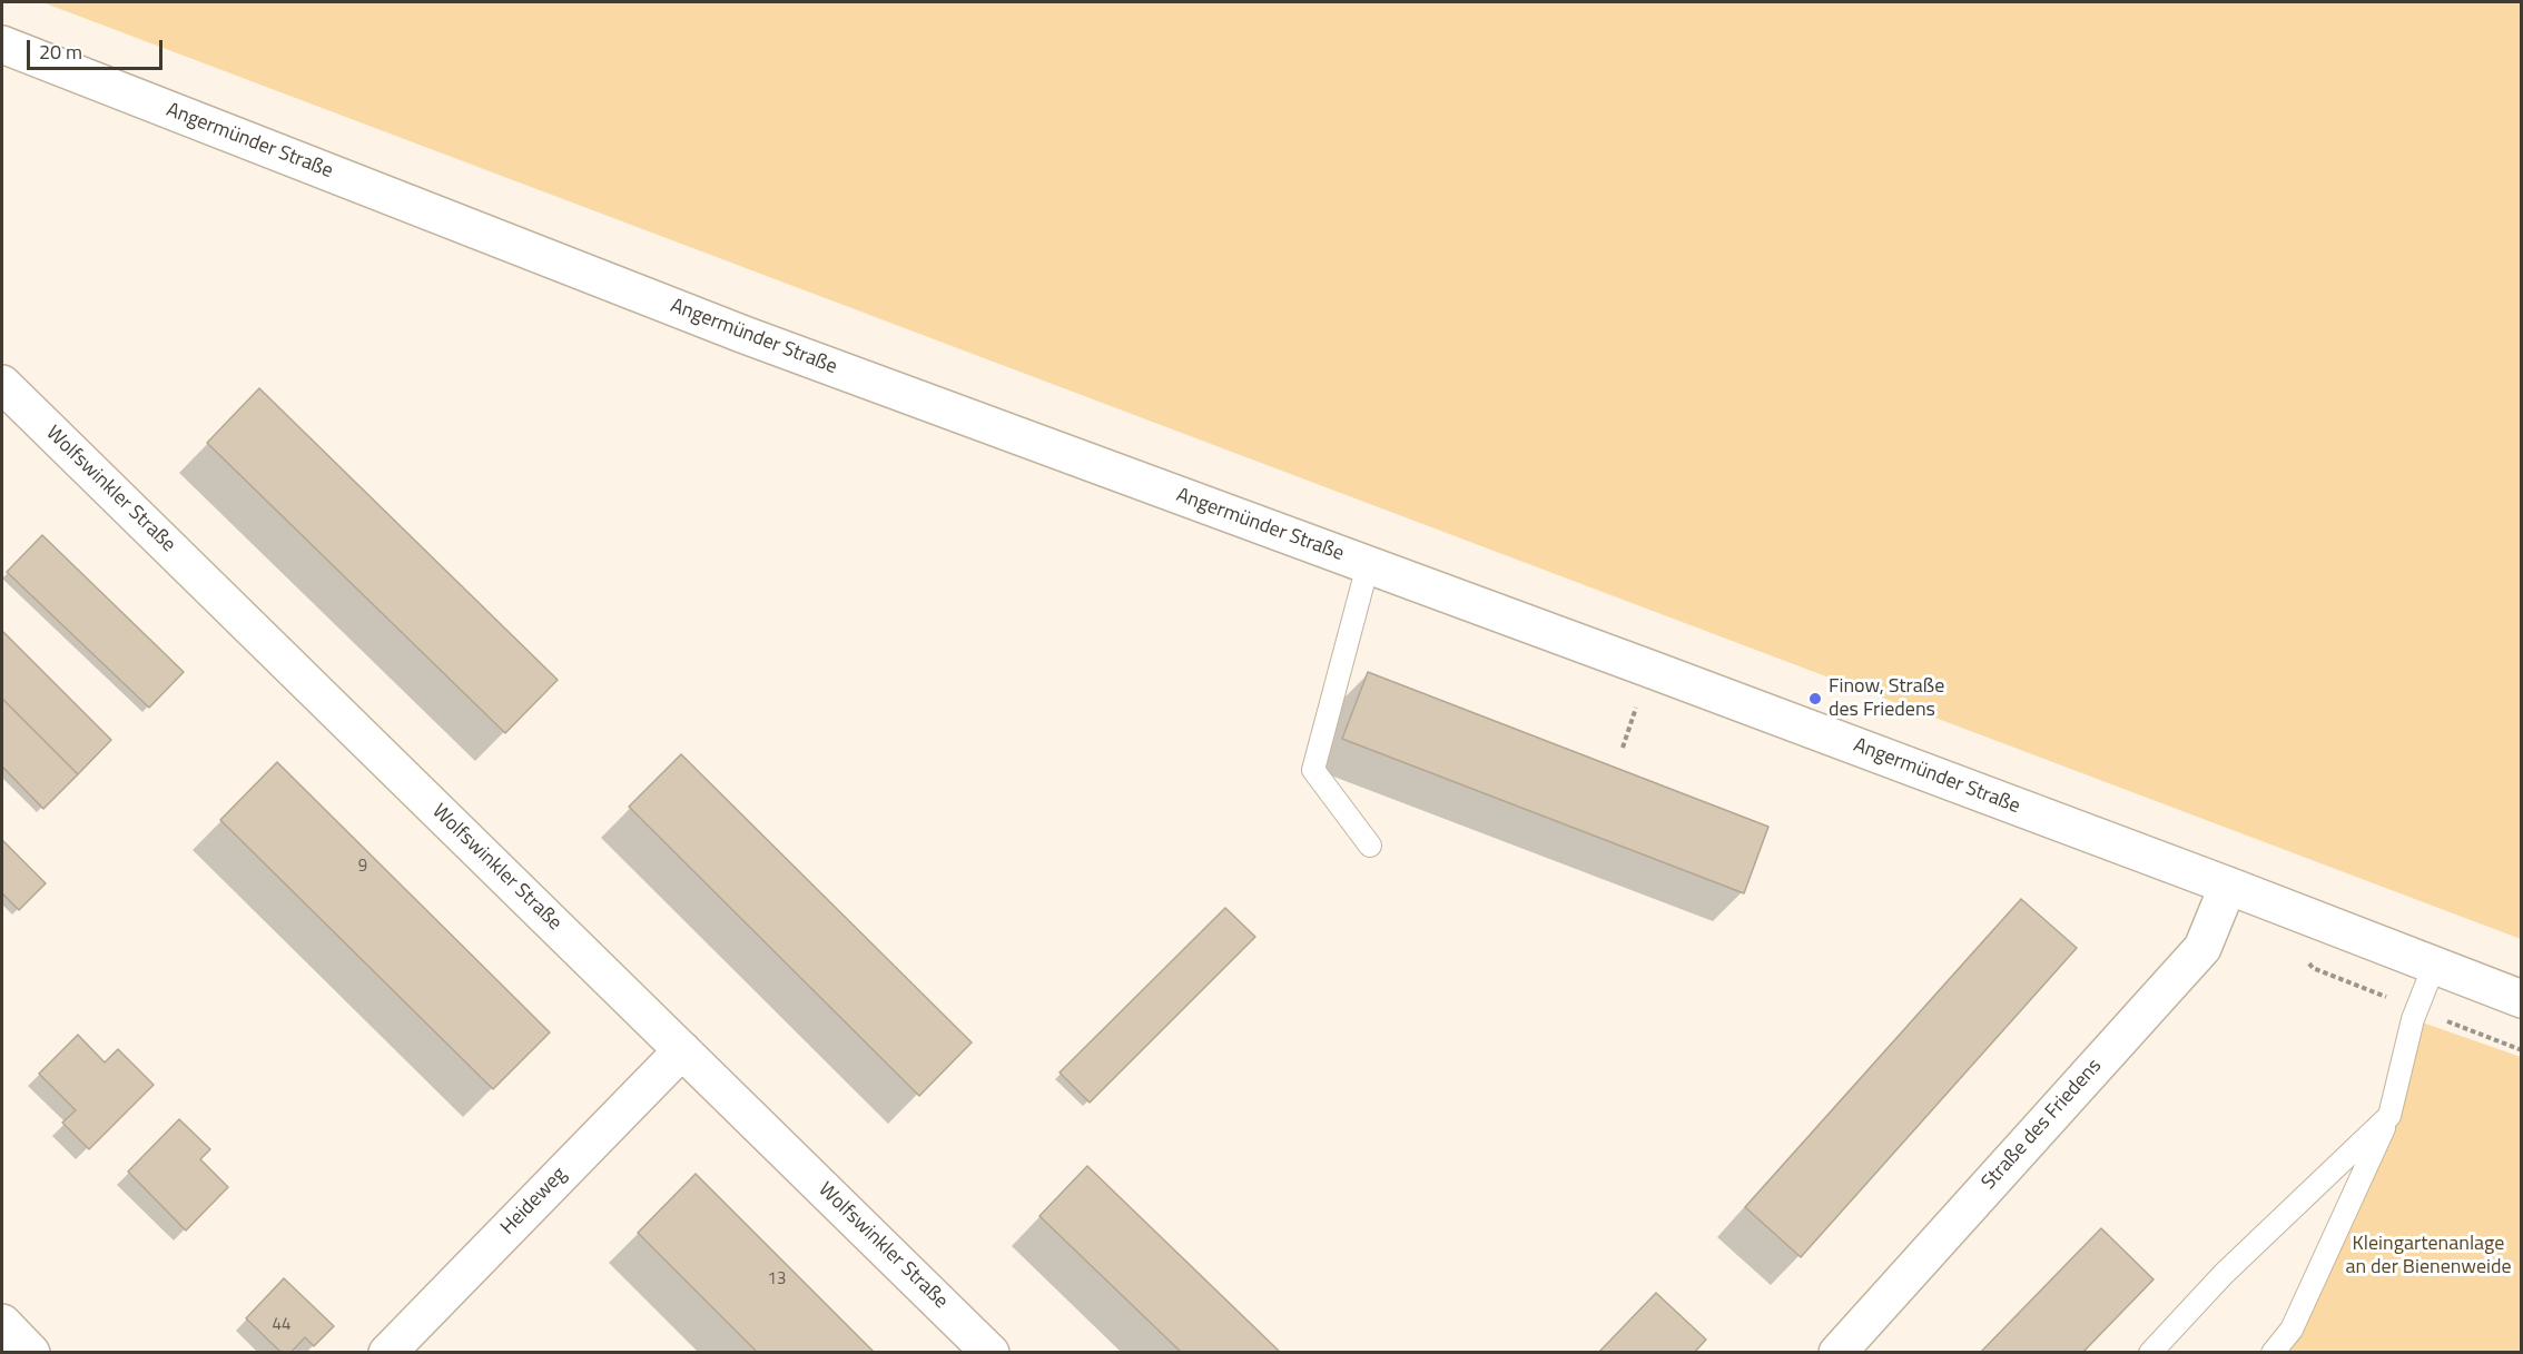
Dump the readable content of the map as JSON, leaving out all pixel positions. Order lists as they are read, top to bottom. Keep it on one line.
{"streets":{"street":["Angermünder Straße","Wolfswinkler Straße","Straße des Friedens","Heideweg"]},"crossings":[["Angermünder Straße","Straße des Friedens"],["Wolfswinkler Straße","Heideweg"]],"parks":["Kleingartenanlage an der Bienenweide"],"places":["Finow, Straße des Friedens"],"house_numbers":["9","13","44"],"scale_bar":"20 m"}
